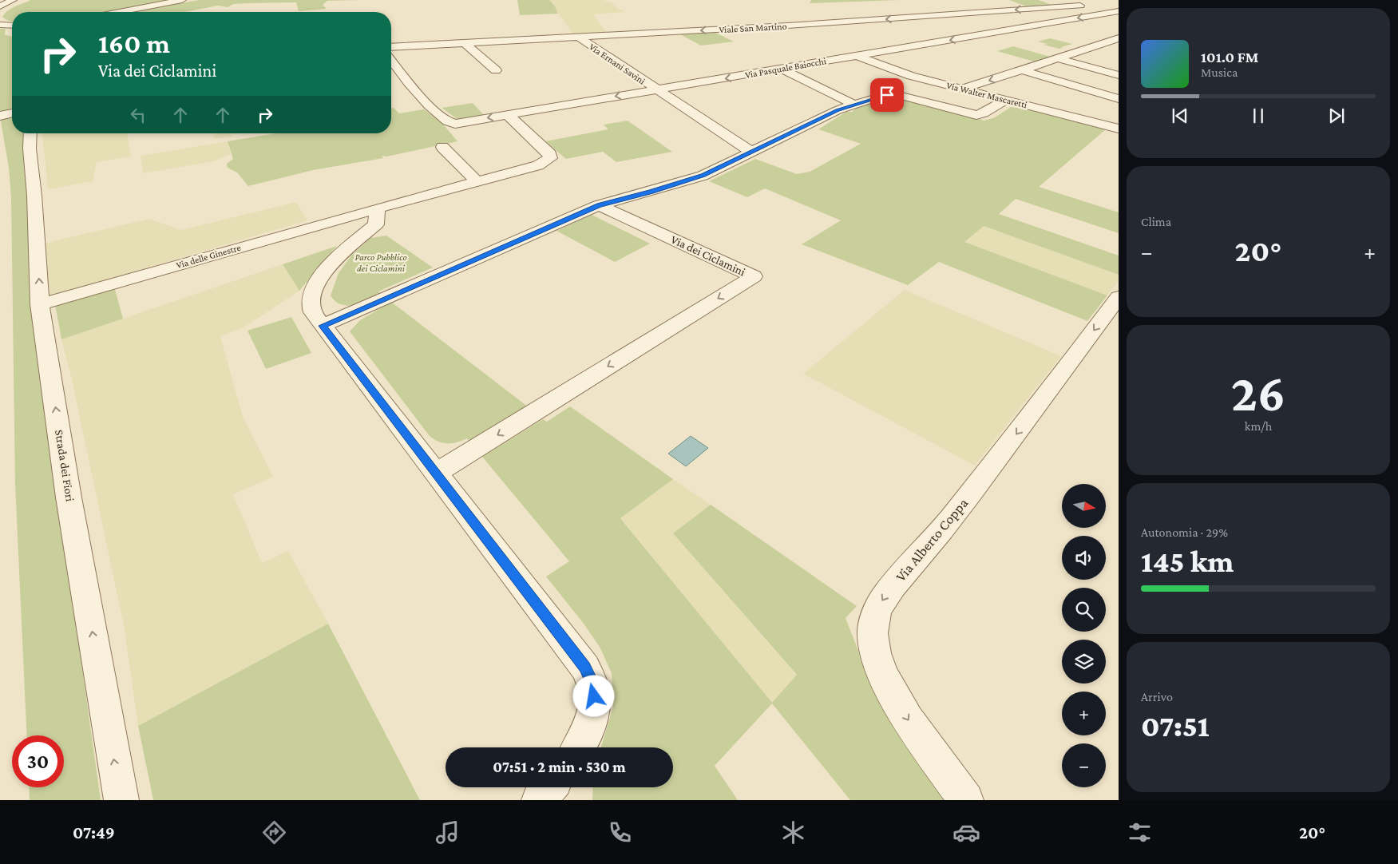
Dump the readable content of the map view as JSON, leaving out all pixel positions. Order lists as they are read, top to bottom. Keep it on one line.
{"streets":{"street":["Viale San Martino","Via Ernani Savini","Via Pasquale Baiocchi","Via Walter Mascaretti","Via dei Ciclamini","Via delle Ginestre","Strada dei Fiori","Via Alberto Coppa"]},"crossings":[["Viale San Martino","Via Ernani Savini"],["Via Ernani Savini","Via Pasquale Baiocchi"],["Via Pasquale Baiocchi","Via Walter Mascaretti"],["Via Pasquale Baiocchi","Via delle Ginestre"],["Via delle Ginestre","Strada dei Fiori"]],"one_way":["Strada dei Fiori","Via Alberto Coppa"],"parks":["Parco Pubblico dei Ciclamini"],"north":"right","page":{"turn":["160 m","Via dei Ciclamini"],"song":["101.0 FM","Musica"],"tile":["Clima",["26","km/h"],["Autonomia · 29%","145 km"],["Arrivo","07:51"]],"heat":["−","20°","+"],"map_buttons":["+","−"],"limit":"30","trip":"07:51 · 2 min · 530 m","tabs":["07:49","20°"]}}
